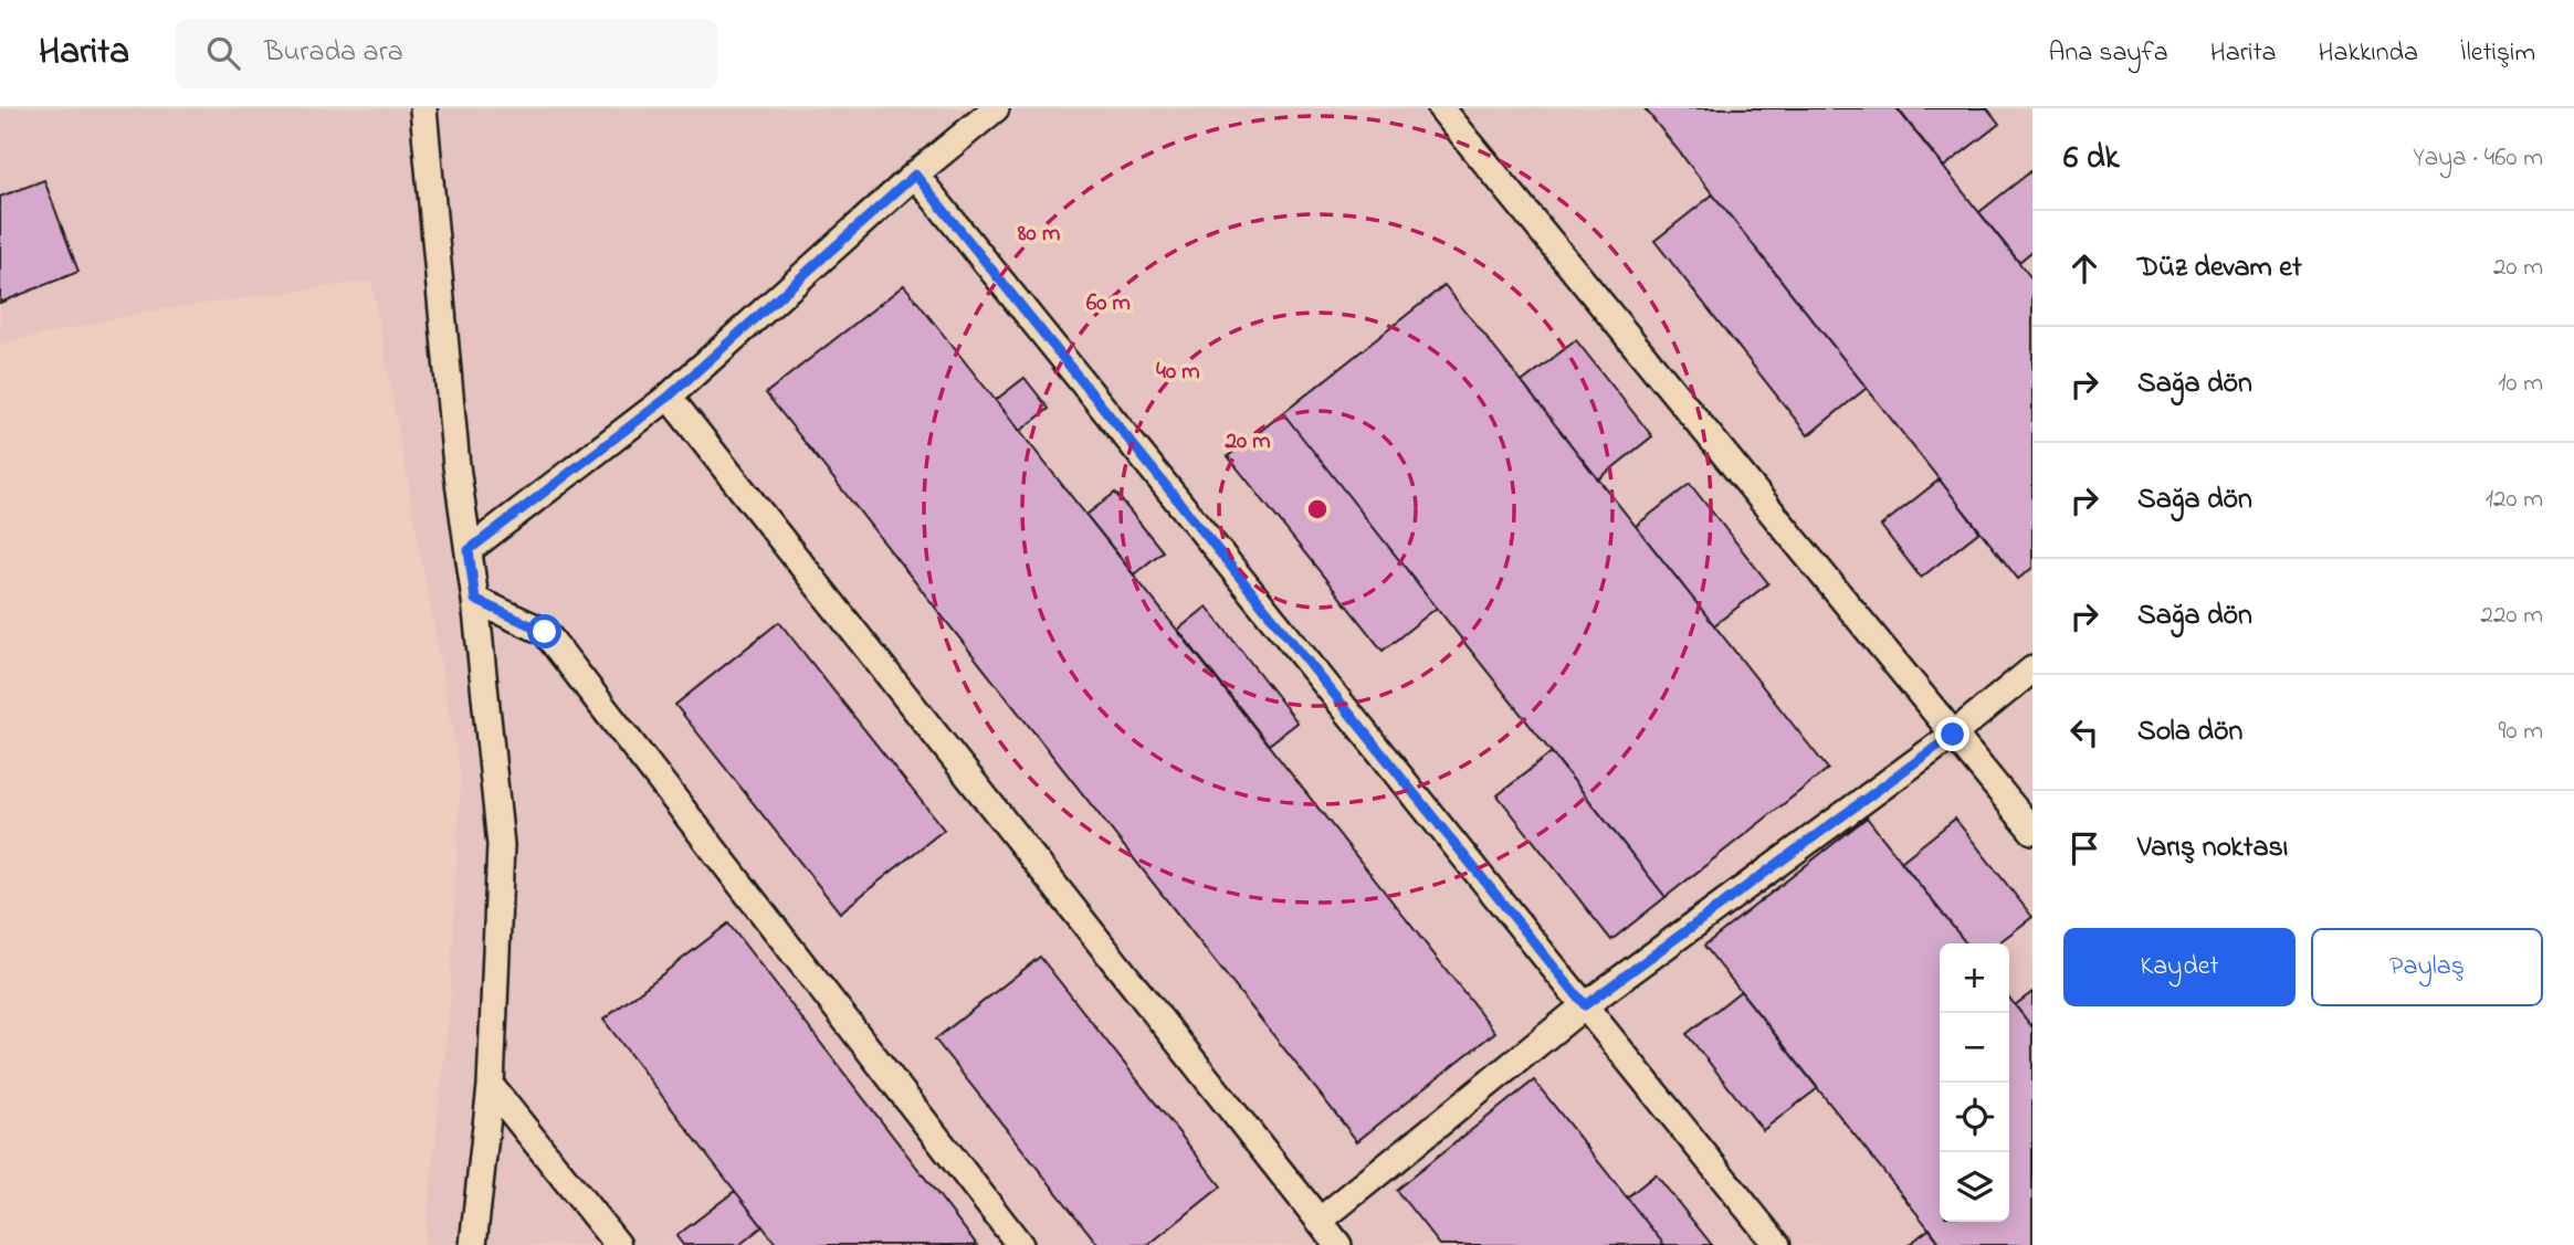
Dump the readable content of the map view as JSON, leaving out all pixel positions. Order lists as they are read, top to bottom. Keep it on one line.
{"page":{"header":"Harita","search":"Burada ara","nav":["Ana sayfa","Harita","Hakkında","İletişim"],"heading":["6 dk","Yaya · 460 m"],"list":[["Düz devam et","20 m"],["Sağa dön","10 m"],["Sağa dön","120 m"],["Sağa dön","220 m"],["Sola dön","90 m"],"Varış noktası"],"buttons":["Kaydet","Paylaş"],"map_buttons":["+","−"]},"rings":["80 m","60 m","40 m","20 m"]}
